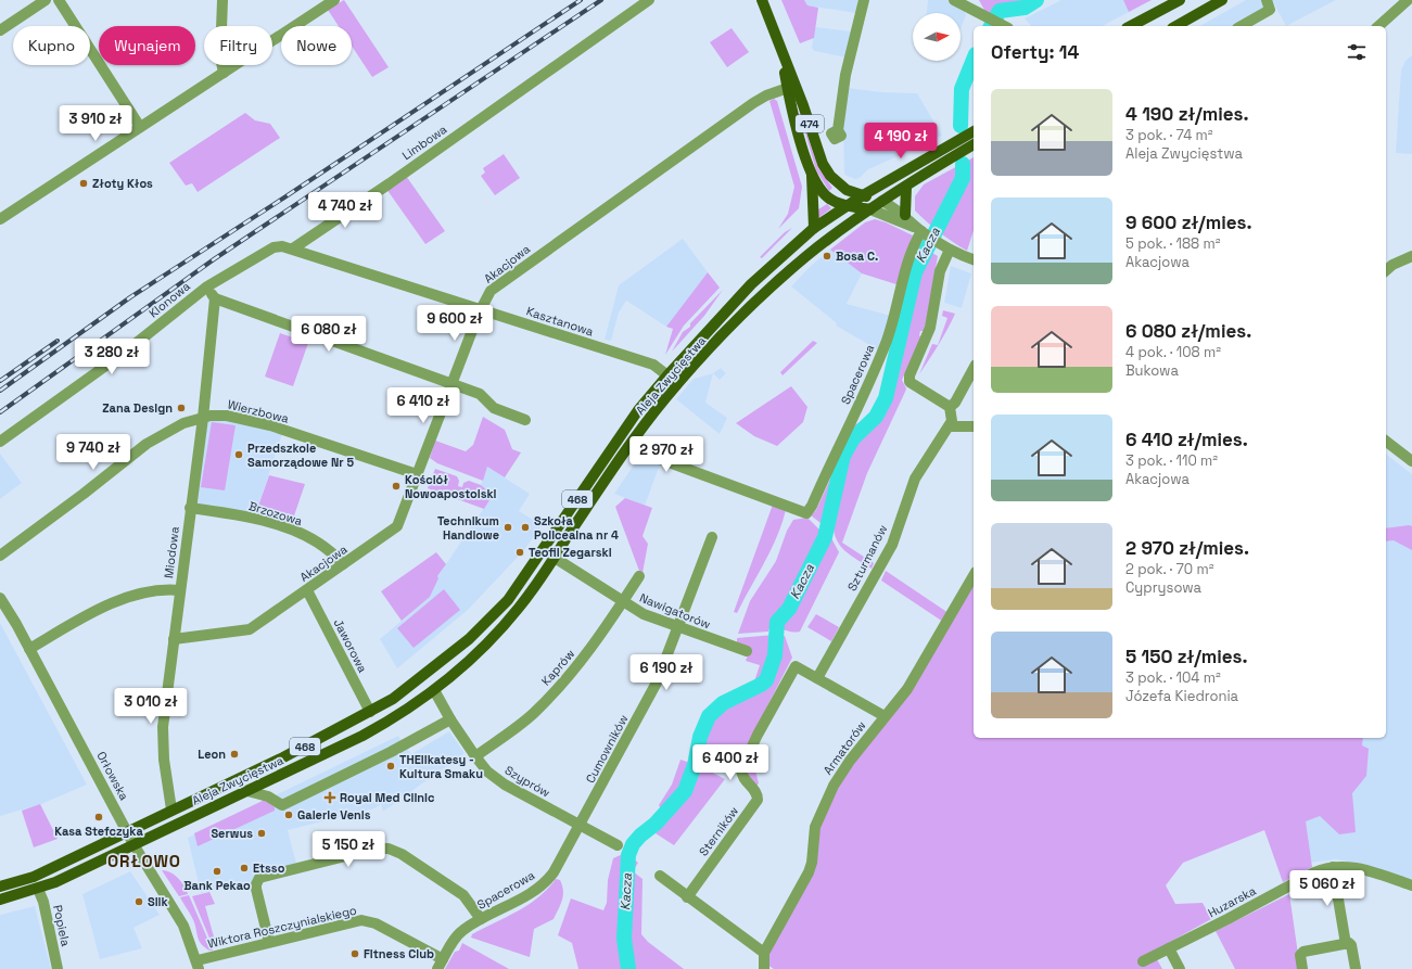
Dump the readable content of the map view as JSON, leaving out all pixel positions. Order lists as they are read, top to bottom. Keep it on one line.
{"streets":{"main road":["474","Aleja Zwycięstwa","468"],"street":["Limbowa","Akacjowa","Klonowa","Kasztanowa","Spacerowa","Wierzbowa","Brzozowa","Miodowa","Szturmanów","Nawigatorów","Jaworowa","Kaprów","Armatorów","Cumowników","Orłowska","Szyprów","Sterników","Huzarska","Popiela","Wiktora Roszczynialskiego"]},"crossings":[["474","Akacjowa"],["474","Aleja Zwycięstwa"],["Limbowa","Kasztanowa"],["Akacjowa","Kasztanowa"],["Akacjowa","Wierzbowa"],["Akacjowa","Brzozowa"],["Akacjowa","Miodowa"],["Akacjowa","Jaworowa"],["Kasztanowa","Aleja Zwycięstwa"],["Spacerowa","Aleja Zwycięstwa"],["Spacerowa","Cumowników"],["Spacerowa","Szyprów"],["Spacerowa","Wiktora Roszczynialskiego"],["Aleja Zwycięstwa","Miodowa"],["Aleja Zwycięstwa","Nawigatorów"],["Aleja Zwycięstwa","Jaworowa"],["Aleja Zwycięstwa","Orłowska"],["Aleja Zwycięstwa","Szyprów"],["Aleja Zwycięstwa","Popiela"],["Wierzbowa","Miodowa"],["Brzozowa","Miodowa"],["Szturmanów","Sterników"],["Nawigatorów","Kaprów"],["Nawigatorów","Cumowników"],["Kaprów","Szyprów"],["Cumowników","Szyprów"],["Orłowska","Wiktora Roszczynialskiego"]],"districts":["ORŁOWO"],"water":["Kacza"],"places":{"other":["Złoty Kłos","Bosa C.","Zana Design","Przedszkole Samorządowe Nr 5","Kościół Nowoapostolski","Technikum Handlowe","Szkoła Policealna nr 4","Teofil Zegarski","Leon","THElikatesy - Kultura Smaku","Galerie Venis","Kasa Stefczyka","Serwus","Etsso","Bank Pekao","Silk","Fitness Club"],"health":["Royal Med Clinic"]},"north":"right","page":{"chip":["Kupno","Wynajem","Filtry","Nowe"],"heading":"Oferty: 14","list":[{"name":"4 190 zł/mies.","note":"3 pok. · 74 m² · Aleja Zwycięstwa"},{"name":"9 600 zł/mies.","note":"5 pok. · 188 m² · Akacjowa"},{"name":"6 080 zł/mies.","note":"4 pok. · 108 m² · Bukowa"},{"name":"6 410 zł/mies.","note":"3 pok. · 110 m² · Akacjowa"},{"name":"2 970 zł/mies.","note":"2 pok. · 70 m² · Cyprysowa"},{"name":"5 150 zł/mies.","note":"3 pok. · 104 m² · Józefa Kiedronia"}],"price":["3 910 zł","4 190 zł","4 740 zł","9 600 zł","6 080 zł","3 280 zł","6 410 zł","9 740 zł","2 970 zł","6 190 zł","3 010 zł","6 400 zł","5 150 zł","5 060 zł"]}}
